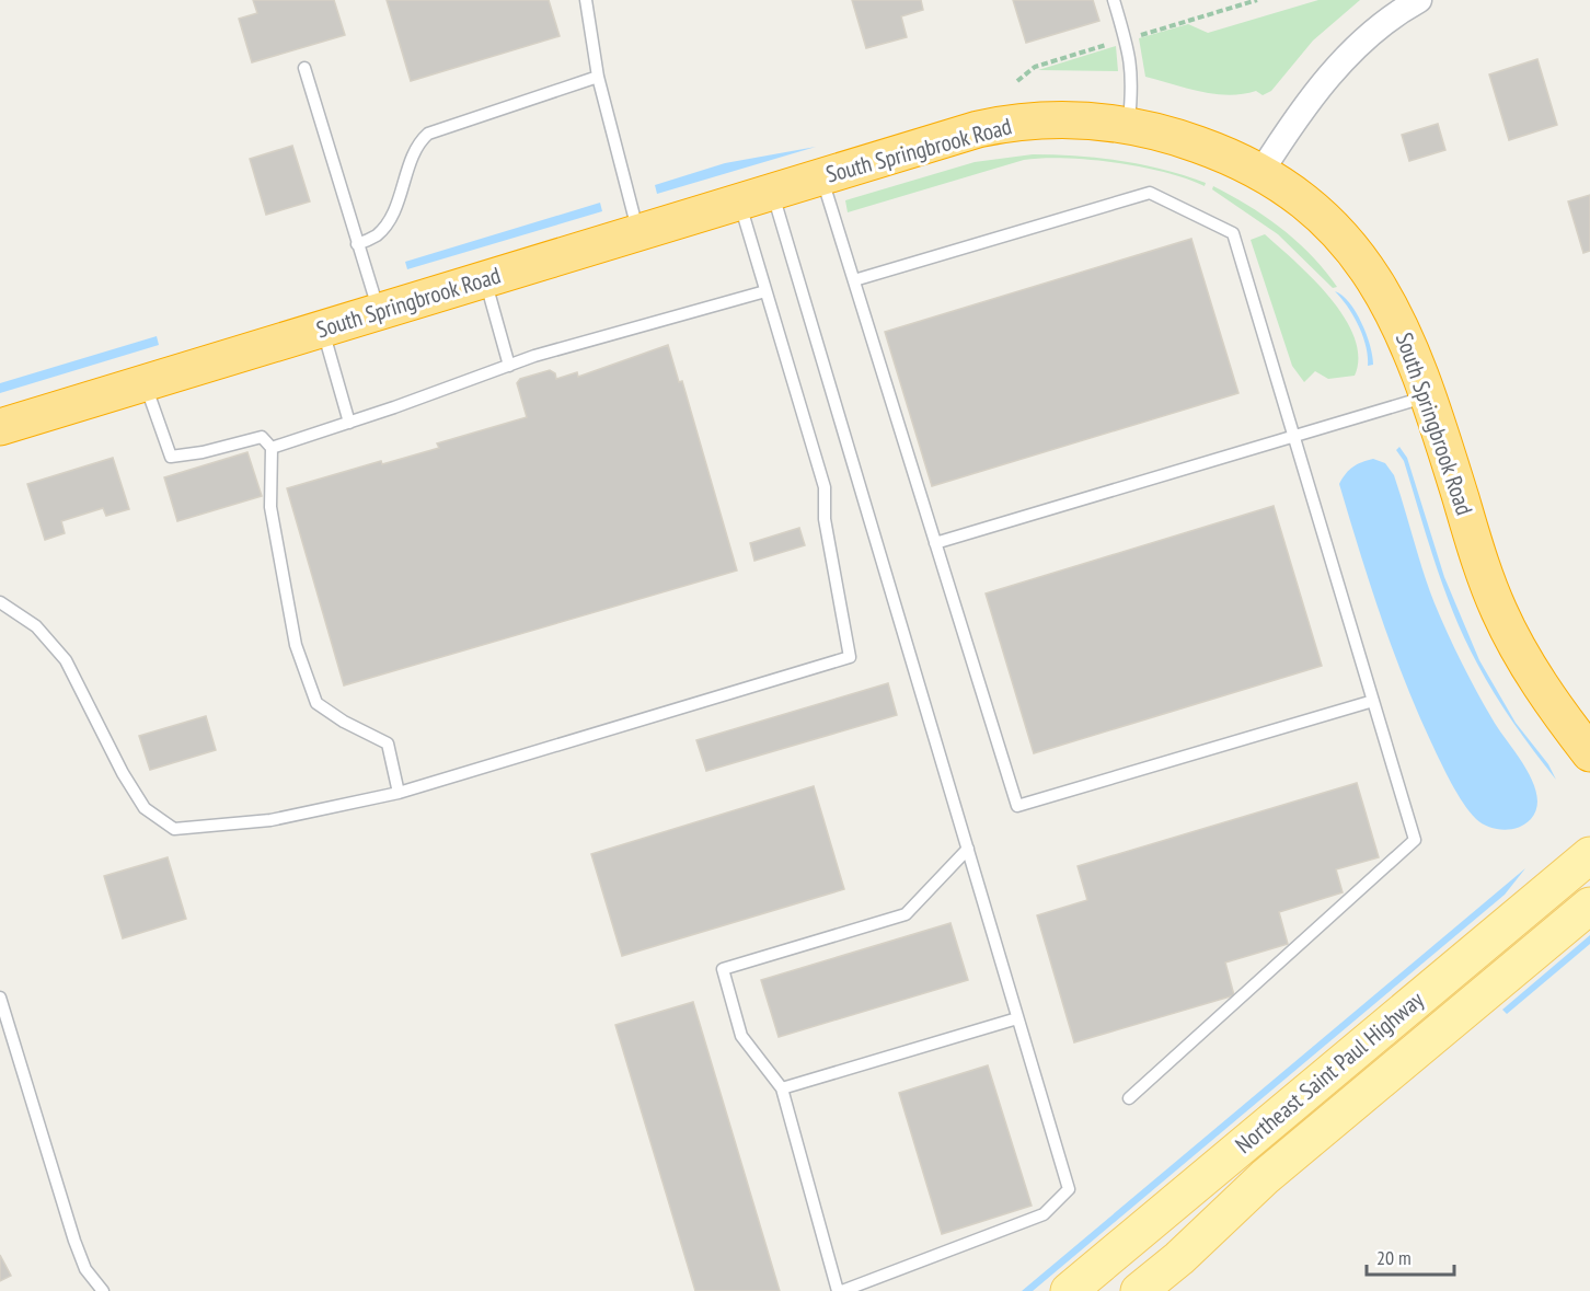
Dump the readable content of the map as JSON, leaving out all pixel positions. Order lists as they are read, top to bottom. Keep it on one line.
{"streets":{"highway":["South Springbrook Road"],"main road":["Northeast Saint Paul Highway"]},"scale_bar":"20 m"}
